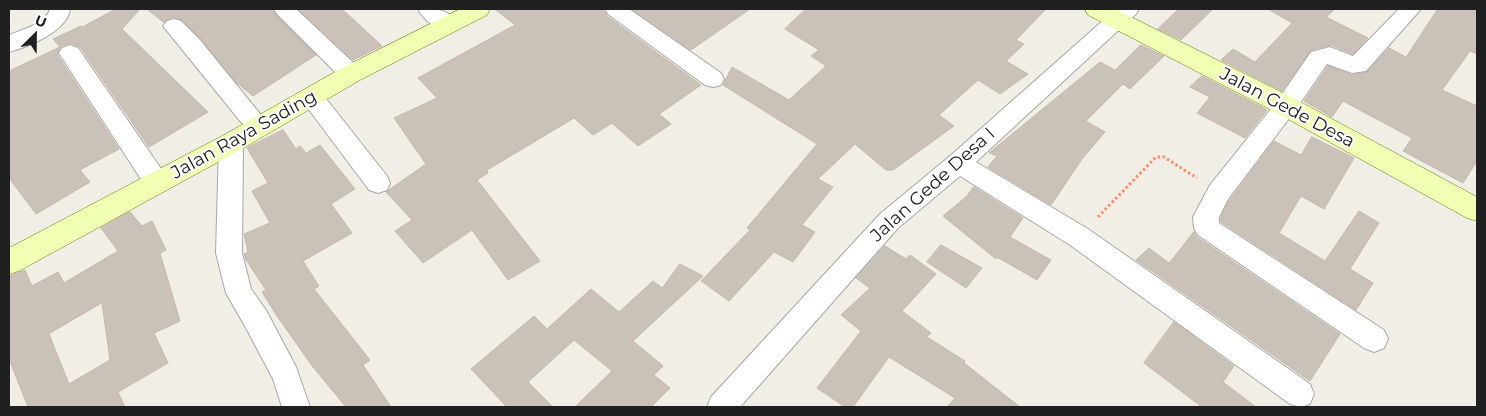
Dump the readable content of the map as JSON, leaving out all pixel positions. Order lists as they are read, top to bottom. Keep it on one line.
{"streets":{"street":["Jalan Gede Desa","Jalan Raya Sading","Jalan Gede Desa I"]},"crossings":[["Jalan Gede Desa","Jalan Gede Desa I"]],"north":"top right"}
